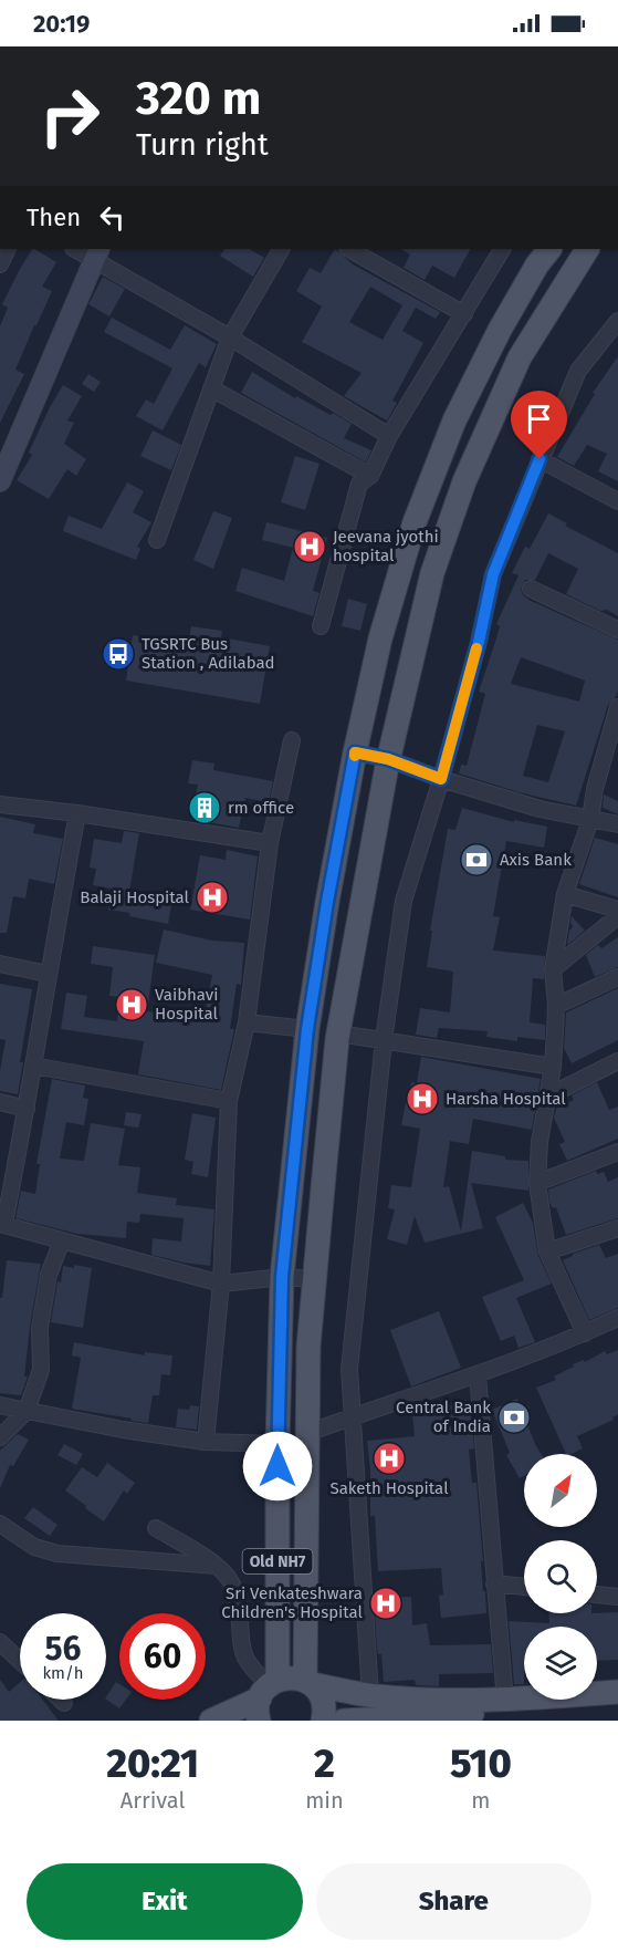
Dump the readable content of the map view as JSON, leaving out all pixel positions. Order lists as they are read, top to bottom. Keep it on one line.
{"streets":{"main road":["Old NH7"]},"places":{"hospital":["Jeevana jyothi hospital","Balaji Hospital","Vaibhavi Hospital","Harsha Hospital","Saketh Hospital","Sri Venkateshwara Children's Hospital"],"bus stop":["TGSRTC Bus Station , Adilabad"],"building":["rm office"],"bank":["Axis Bank","Central Bank of India"]},"north":"top right","page":{"status":"20:19","turn":["320 m","Turn right"],"then":"Then","speed":"56 km/h","limit":"60","eta":["20:21","Arrival","2","min","510","m"],"buttons":["Exit","Share"]}}
